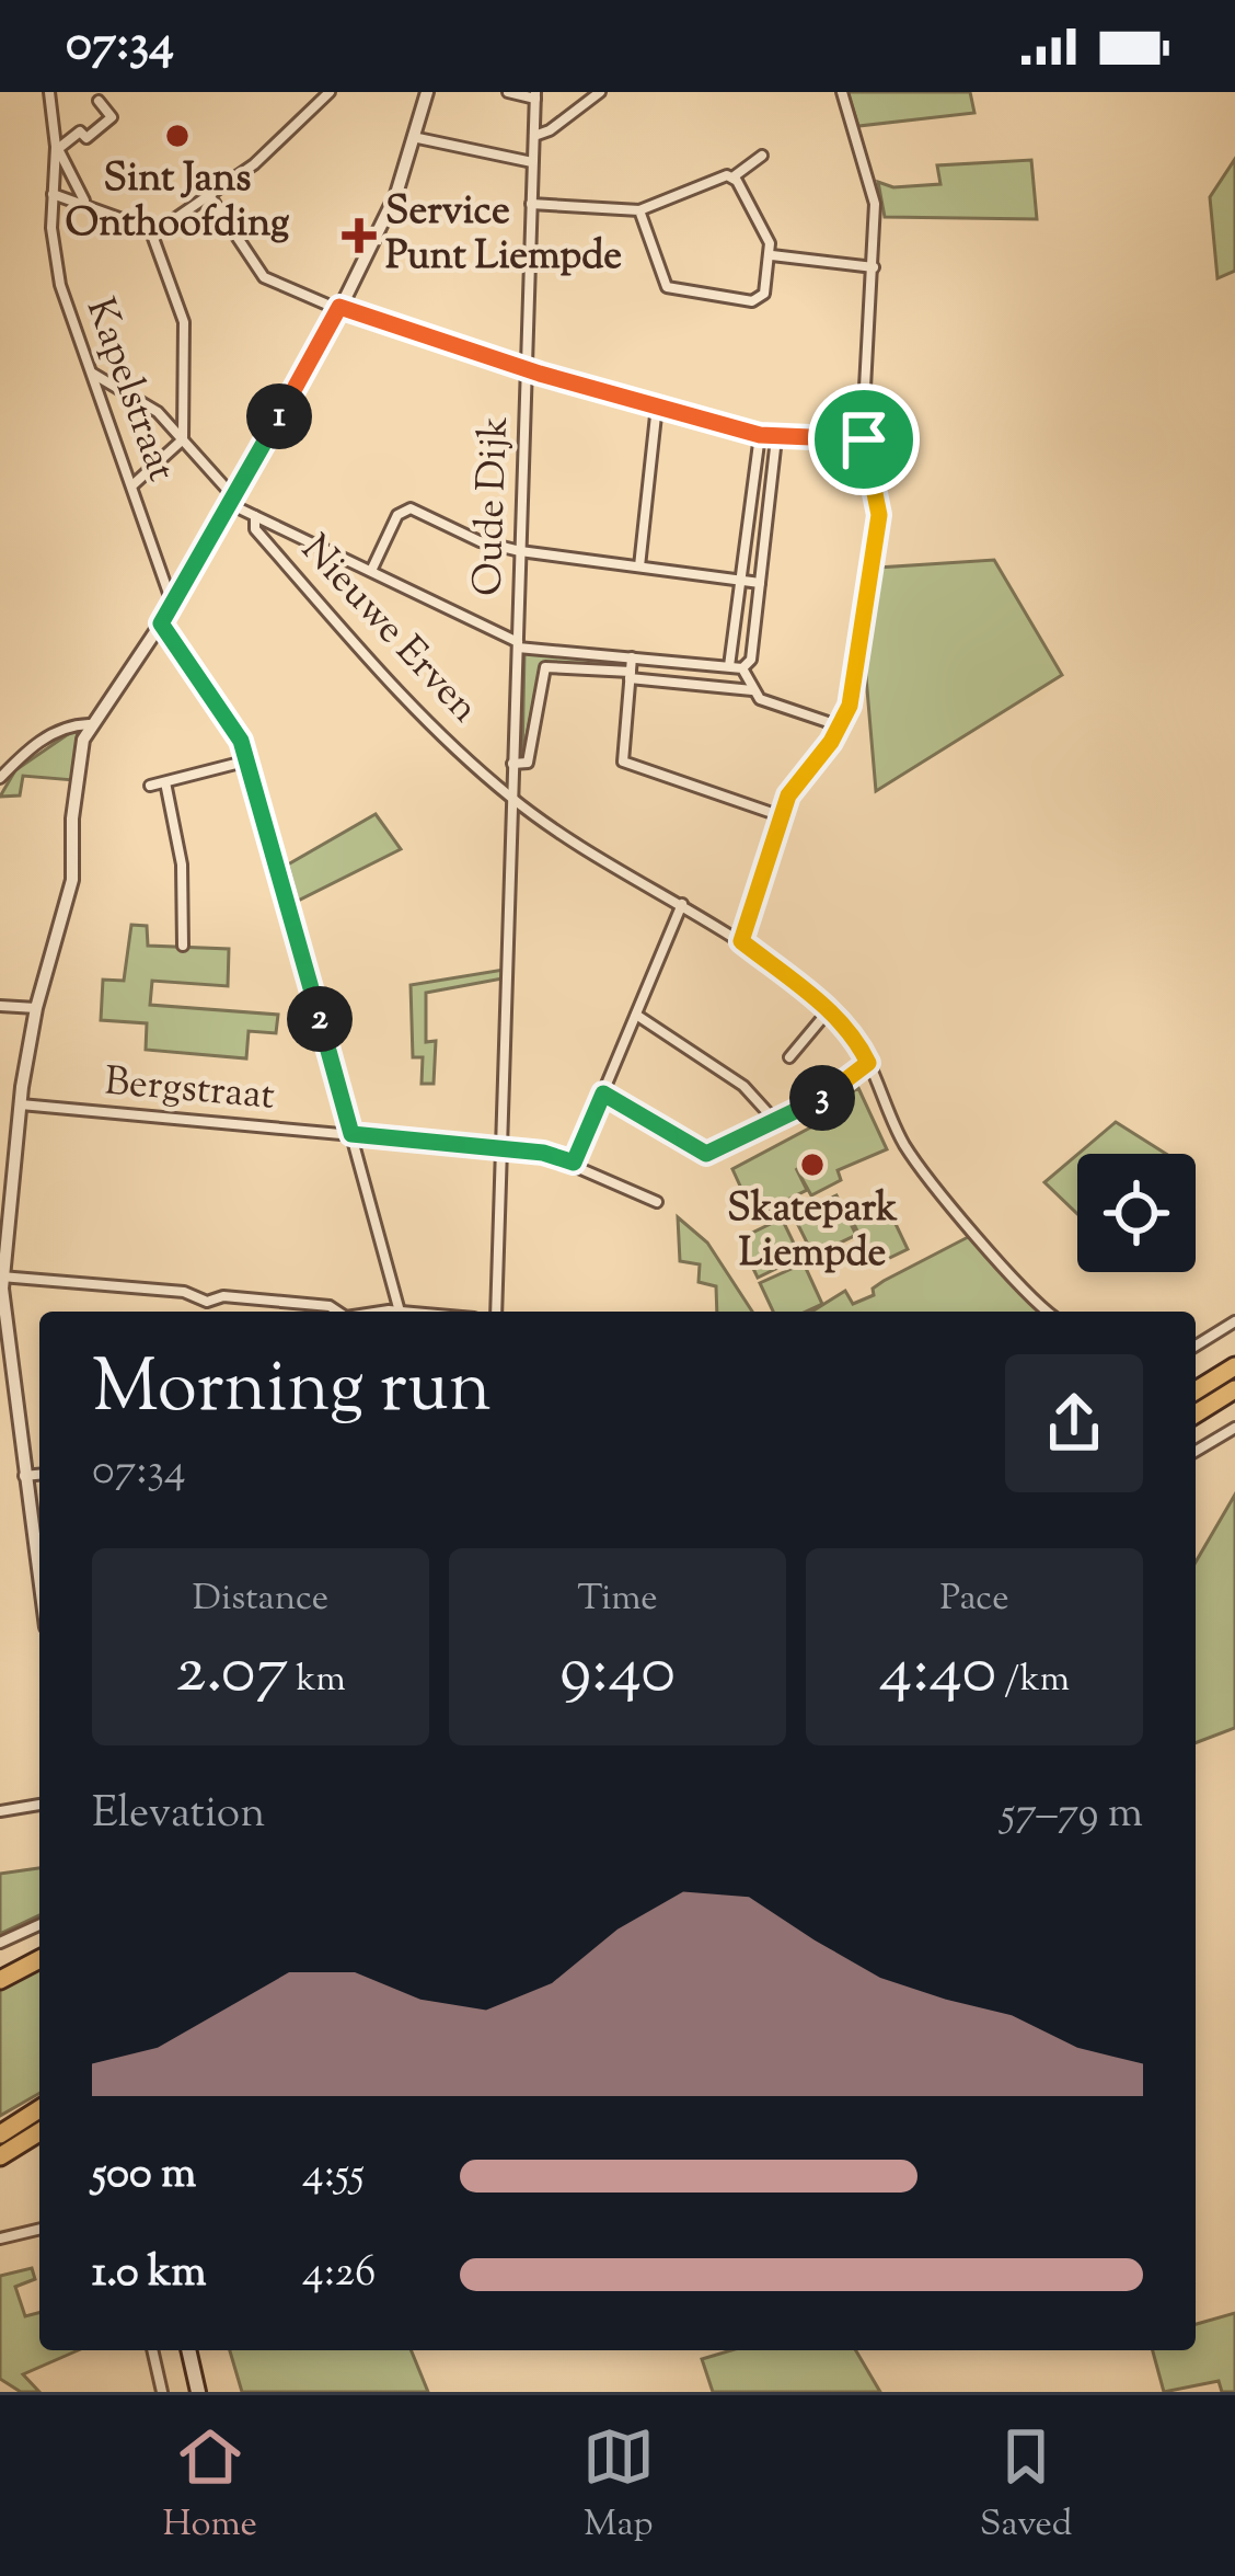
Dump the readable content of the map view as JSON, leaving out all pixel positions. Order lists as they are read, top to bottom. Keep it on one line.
{"streets":{"street":["Kapelstraat","Oude Dijk","Nieuwe Erven","Bergstraat"]},"crossings":[["Oude Dijk","Nieuwe Erven"],["Oude Dijk","Bergstraat"]],"places":{"other":["Sint Jans Onthoofding","Skatepark Liempde"],"health":["Service Punt Liempde"]},"page":{"status":"07:34","pins":["1","2","3"],"heading":["Morning run","07:34"],"stats":[["Distance","2.07 km"],["Time","9:40"],["Pace","4:40 /km"]],"chart":["Elevation","57–79 m"],"list":[{"name":"500 m","note":"4:55"},{"name":"1.0 km","note":"4:26"}],"tabs":["Home","Map","Saved"]}}
